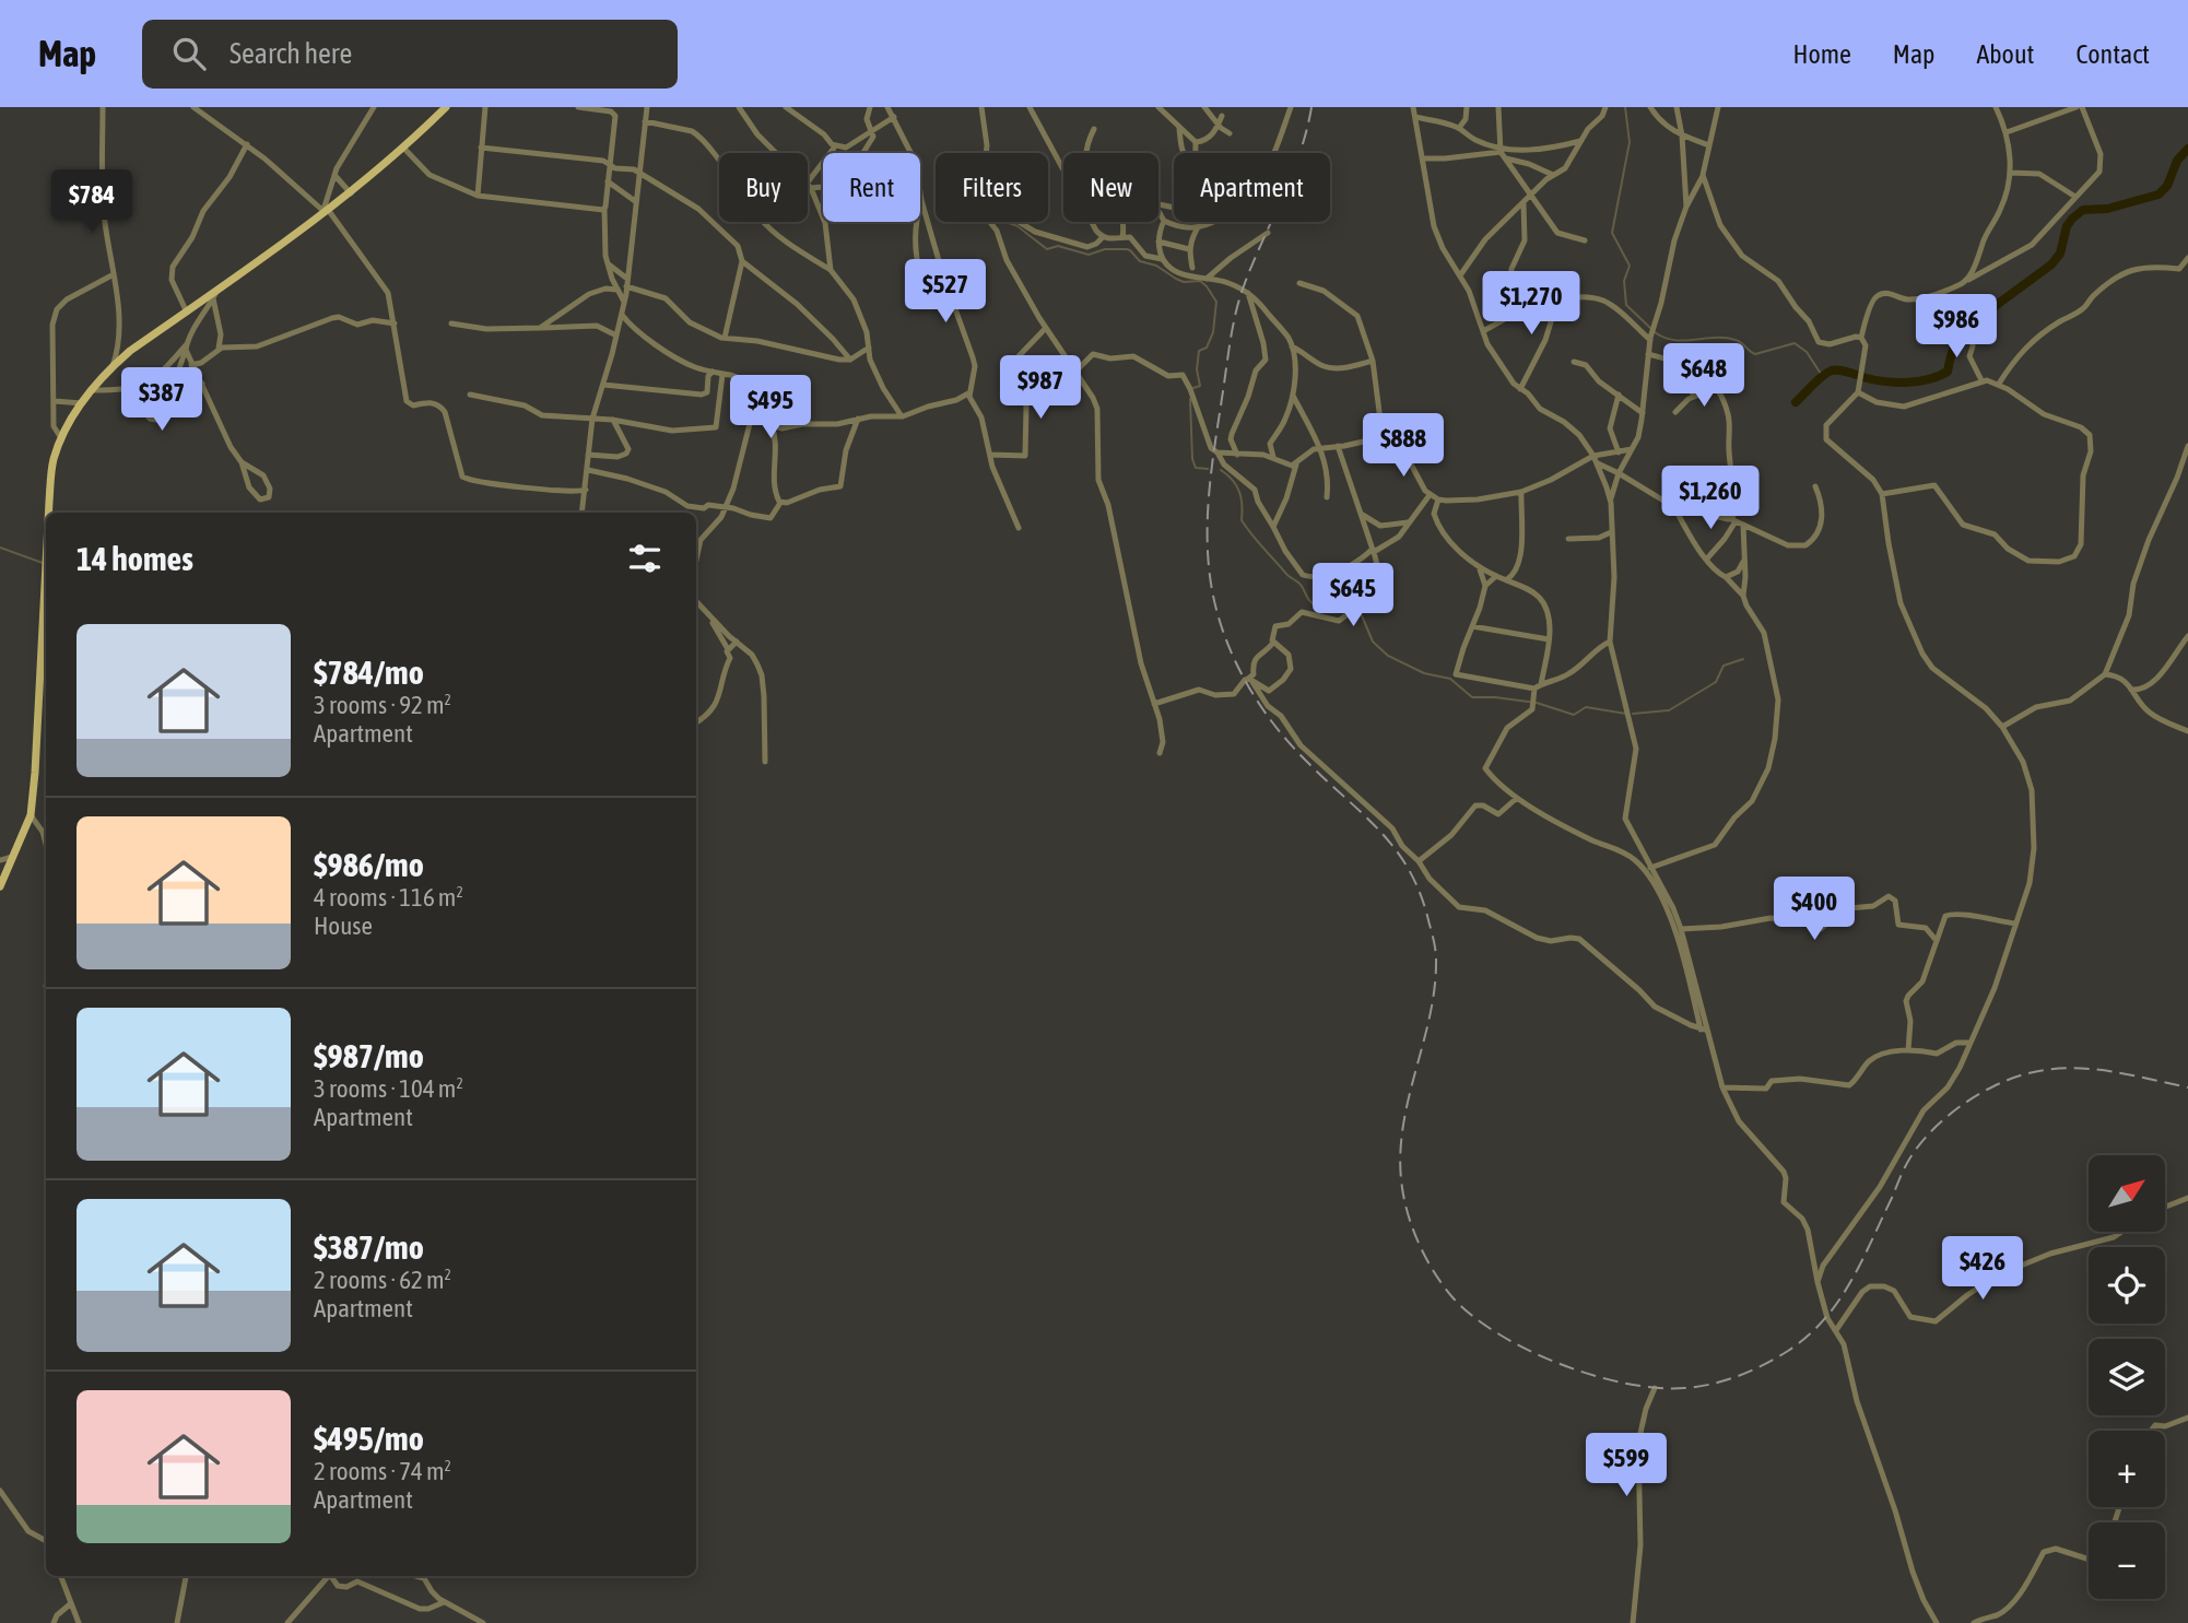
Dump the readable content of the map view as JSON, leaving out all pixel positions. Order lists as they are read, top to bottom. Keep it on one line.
{"north":"top right","page":{"header":"Map","search":"Search here","nav":["Home","Map","About","Contact"],"chip":["Buy","Rent","Filters","New","Apartment"],"price":["$784","$527","$1,270","$986","$648","$987","$387","$495","$888","$1,260","$645","$400","$426","$599"],"heading":"14 homes","list":[{"name":"$784/mo","note":"3 rooms · 92 m² · Apartment"},{"name":"$986/mo","note":"4 rooms · 116 m² · House"},{"name":"$987/mo","note":"3 rooms · 104 m² · Apartment"},{"name":"$387/mo","note":"2 rooms · 62 m² · Apartment"},{"name":"$495/mo","note":"2 rooms · 74 m² · Apartment"}],"map_buttons":["+","−"]}}
